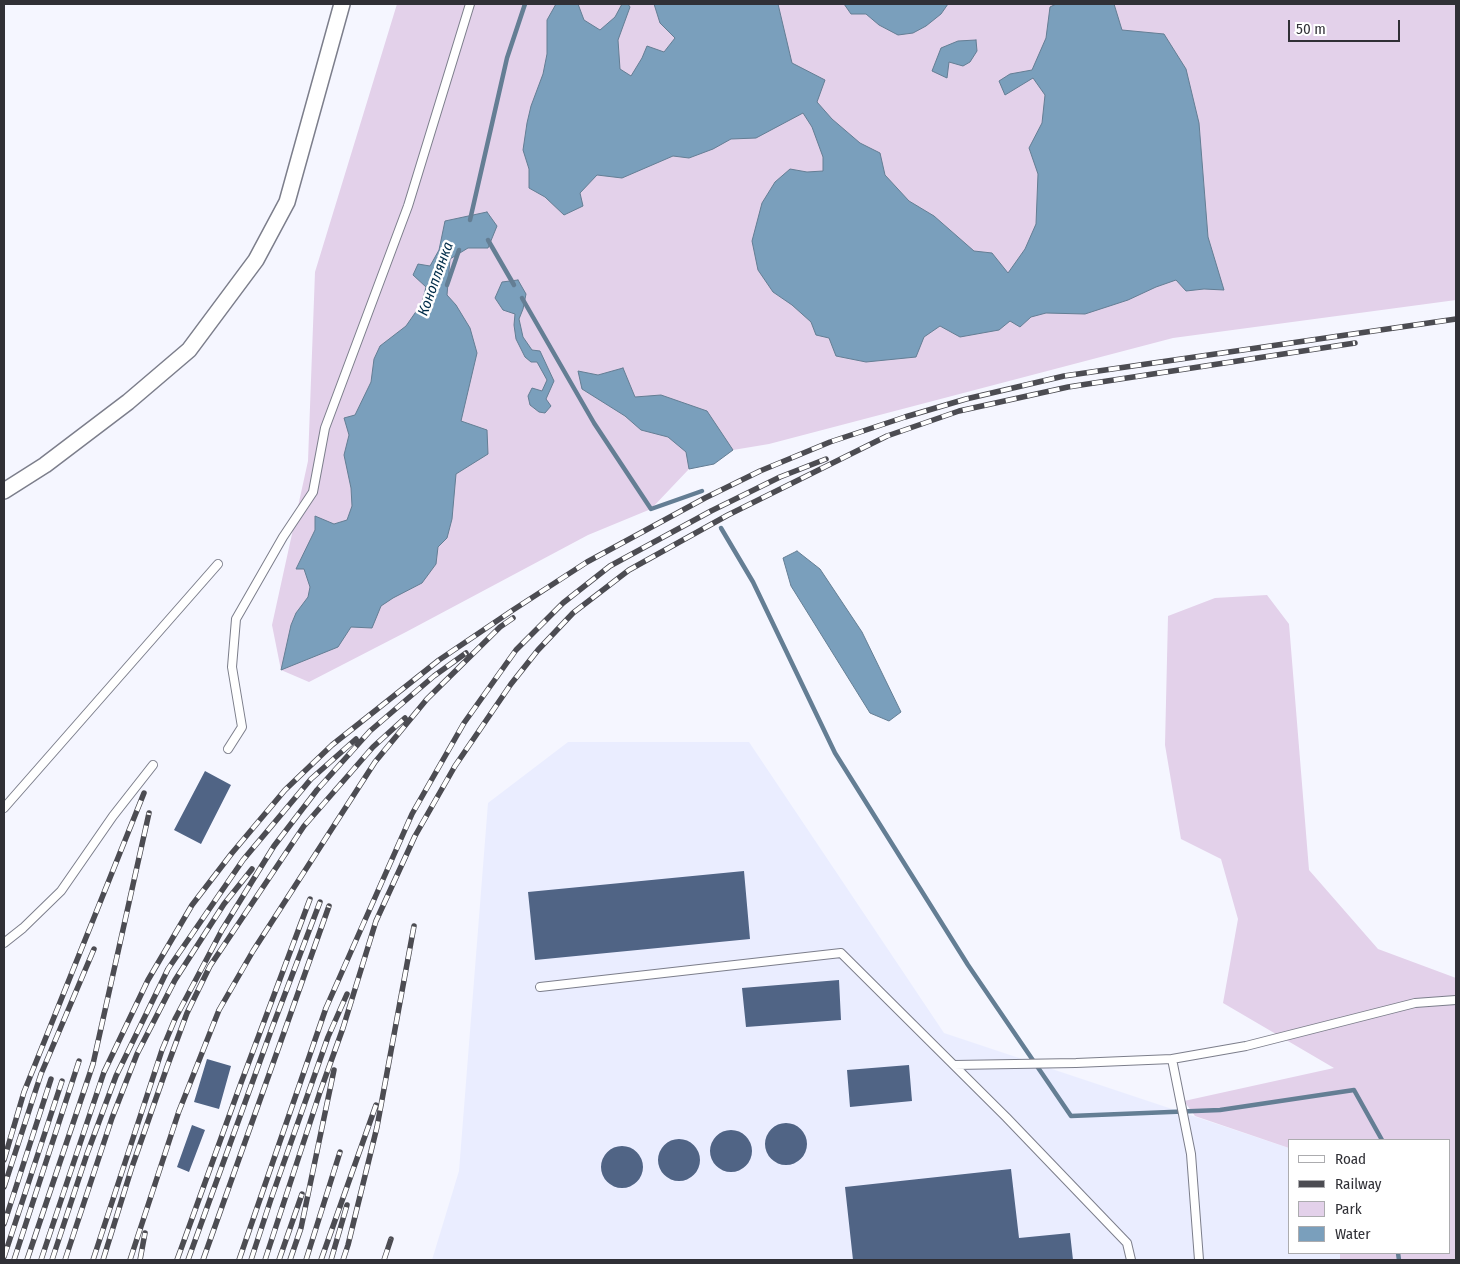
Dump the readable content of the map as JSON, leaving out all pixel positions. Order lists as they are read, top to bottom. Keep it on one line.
{"water":["Коноплянка"],"legend":["Road","Railway","Park","Water"],"scale_bar":"50 m"}
